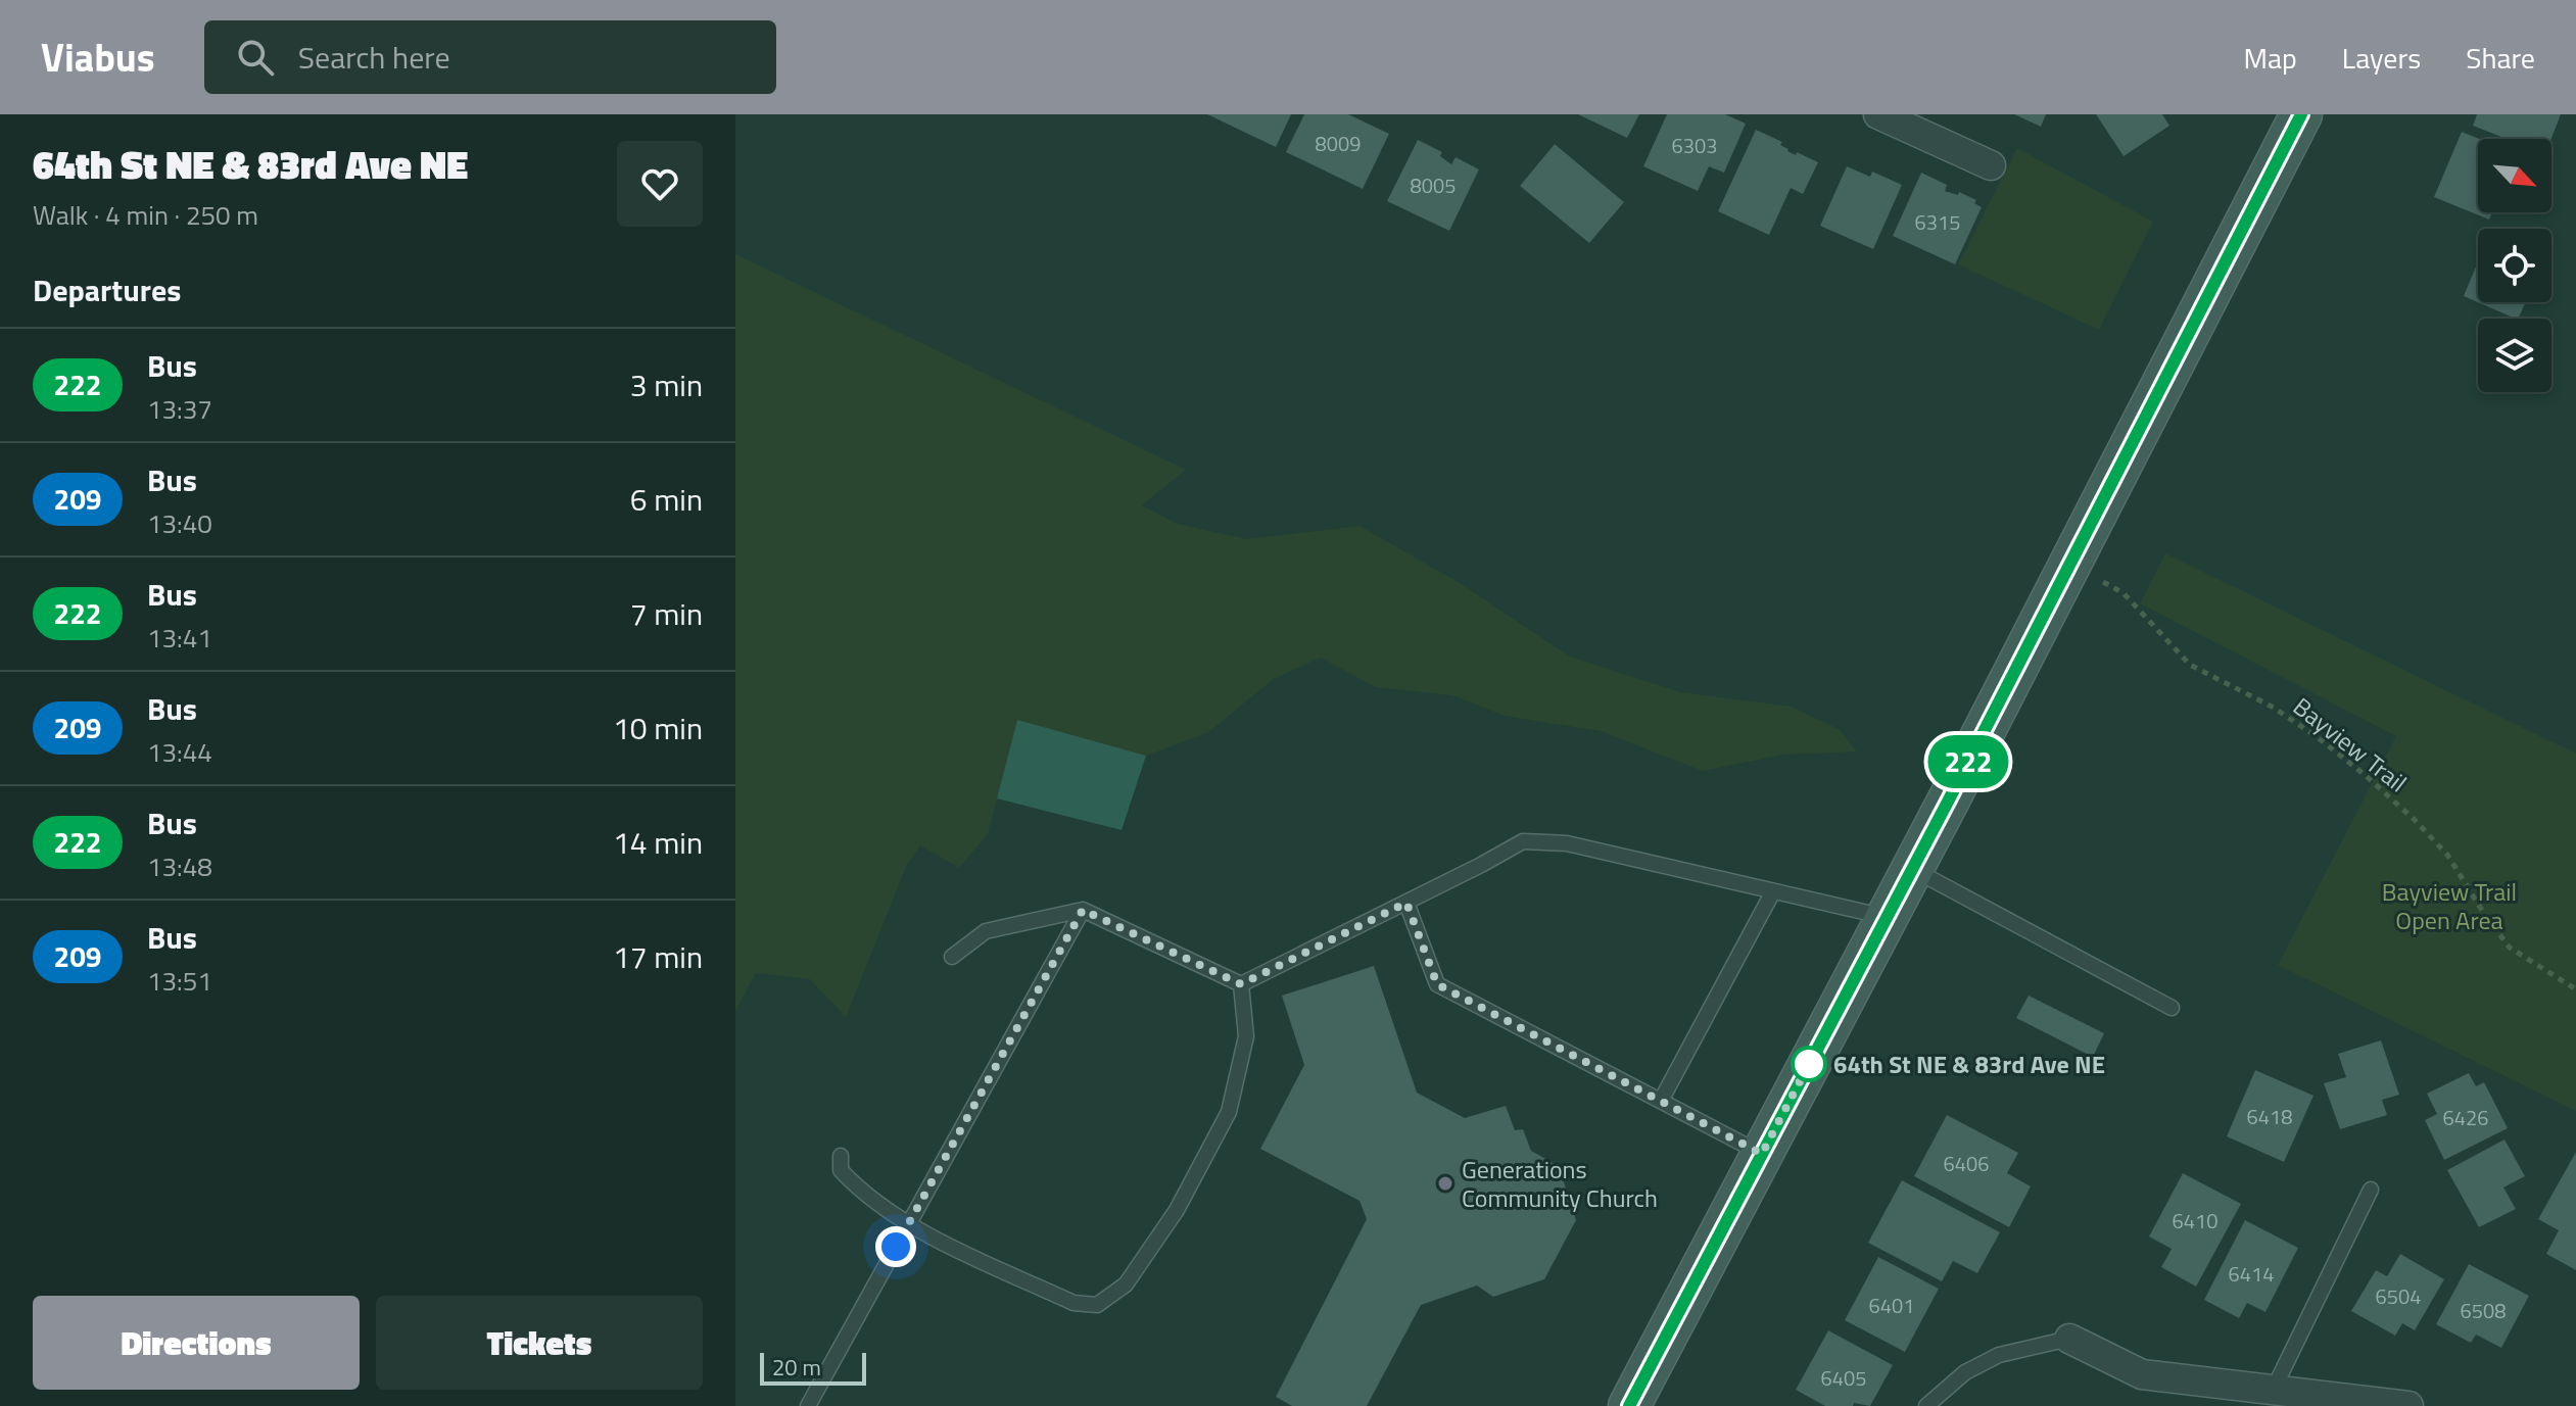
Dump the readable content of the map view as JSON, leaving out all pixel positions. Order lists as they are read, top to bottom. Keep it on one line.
{"streets":{"path":["Bayview Trail"]},"parks":["Bayview Trail Open Area"],"places":["64th St NE & 83rd Ave NE","Generations Community Church"],"lines":["bus line 222"],"house_numbers":["8009","6303","8005","6315","6418","6426","6406","6410","6414","6504","6401","6508","6405"],"scale_bar":"20 m","north":"bottom right","page":{"header":"Viabus","search":"Search here","nav":["Map","Layers","Share"],"heading":[["64th St NE & 83rd Ave NE","Walk · 4 min · 250 m"],"Departures"],"on_map":"222","list":[{"mark":"222","name":"Bus","note":"13:37","value":"3 min"},{"mark":"209","name":"Bus","note":"13:40","value":"6 min"},{"mark":"222","name":"Bus","note":"13:41","value":"7 min"},{"mark":"209","name":"Bus","note":"13:44","value":"10 min"},{"mark":"222","name":"Bus","note":"13:48","value":"14 min"},{"mark":"209","name":"Bus","note":"13:51","value":"17 min"}],"buttons":["Directions","Tickets"],"scale":"20 m"}}
